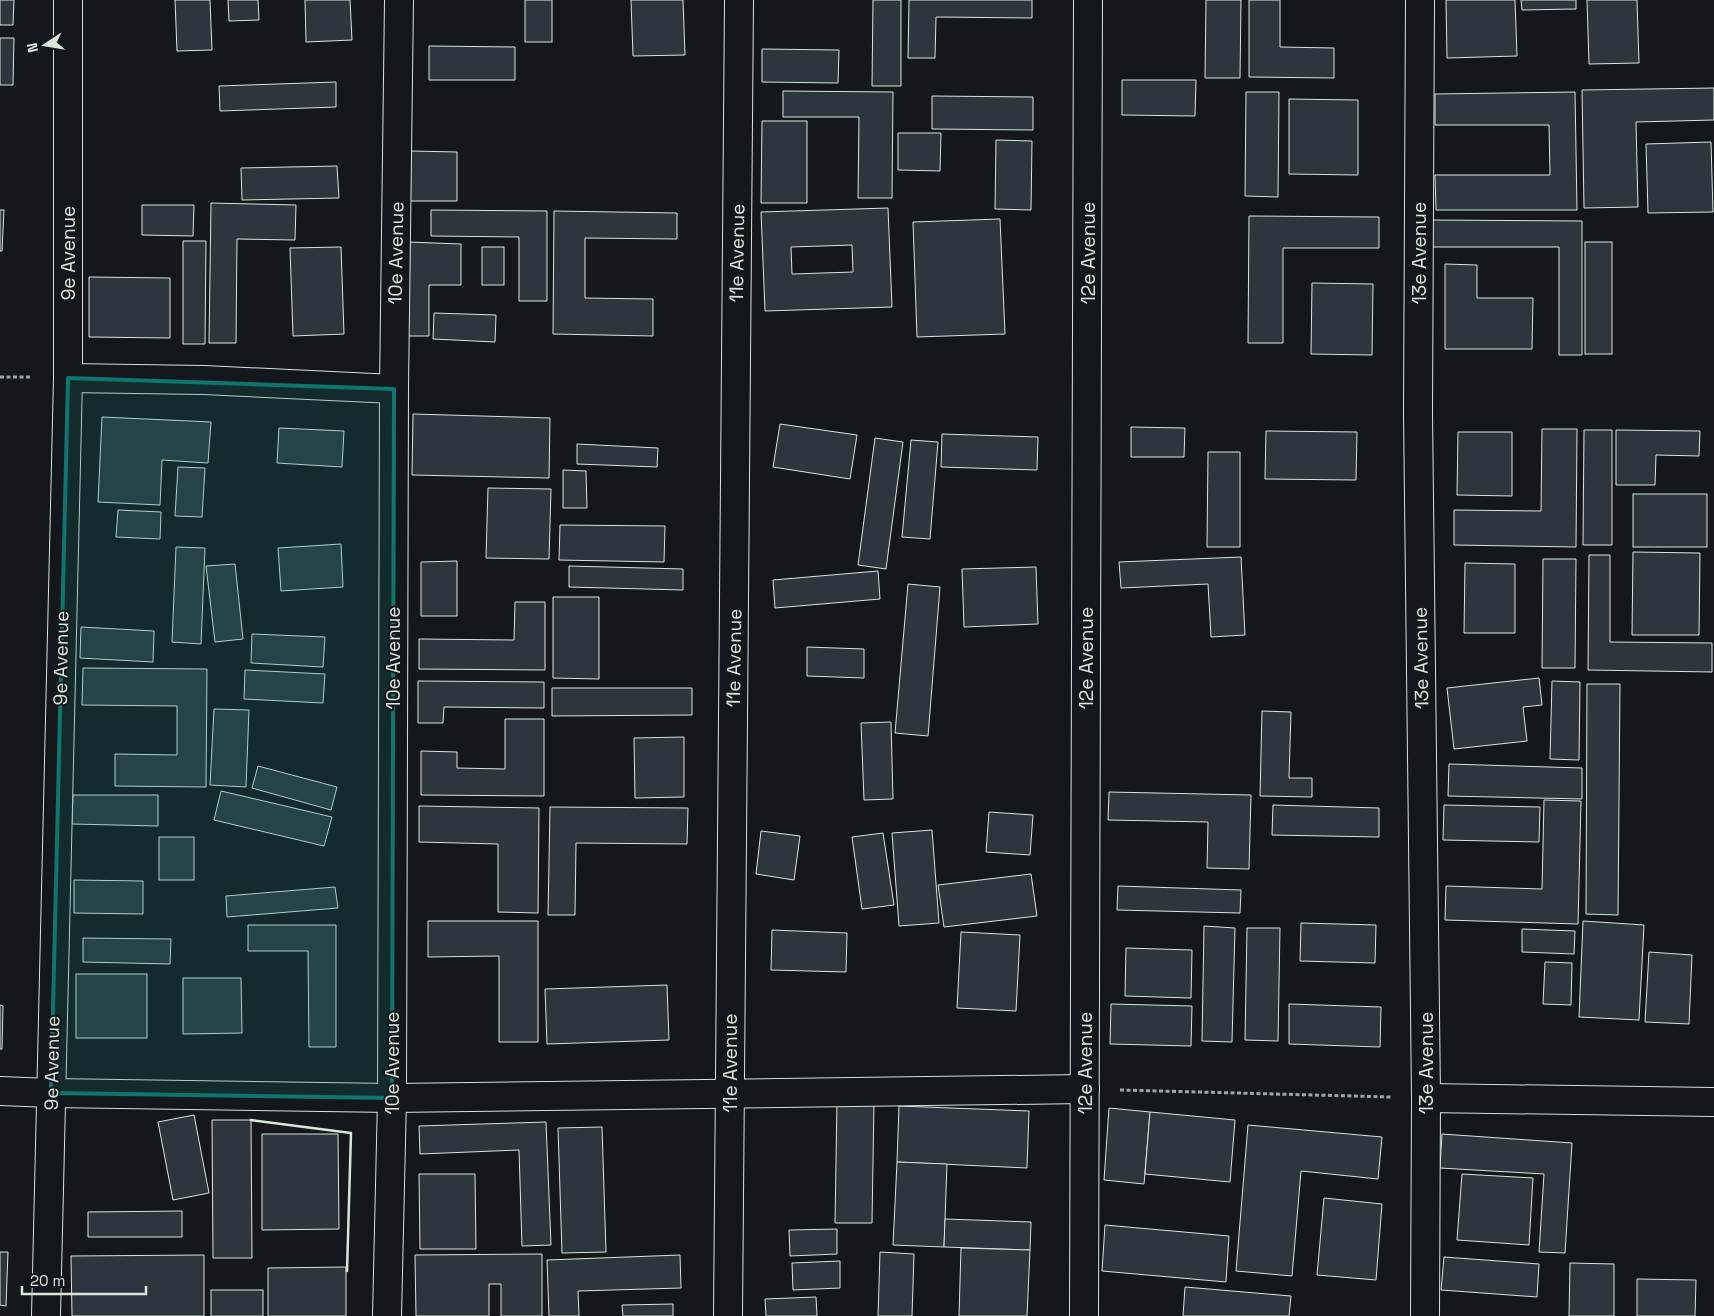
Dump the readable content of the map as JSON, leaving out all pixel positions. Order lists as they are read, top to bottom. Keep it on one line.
{"streets":{"street":["9e Avenue","10e Avenue","11e Avenue","12e Avenue","13e Avenue"]},"scale_bar":"20 m","north":"left"}
